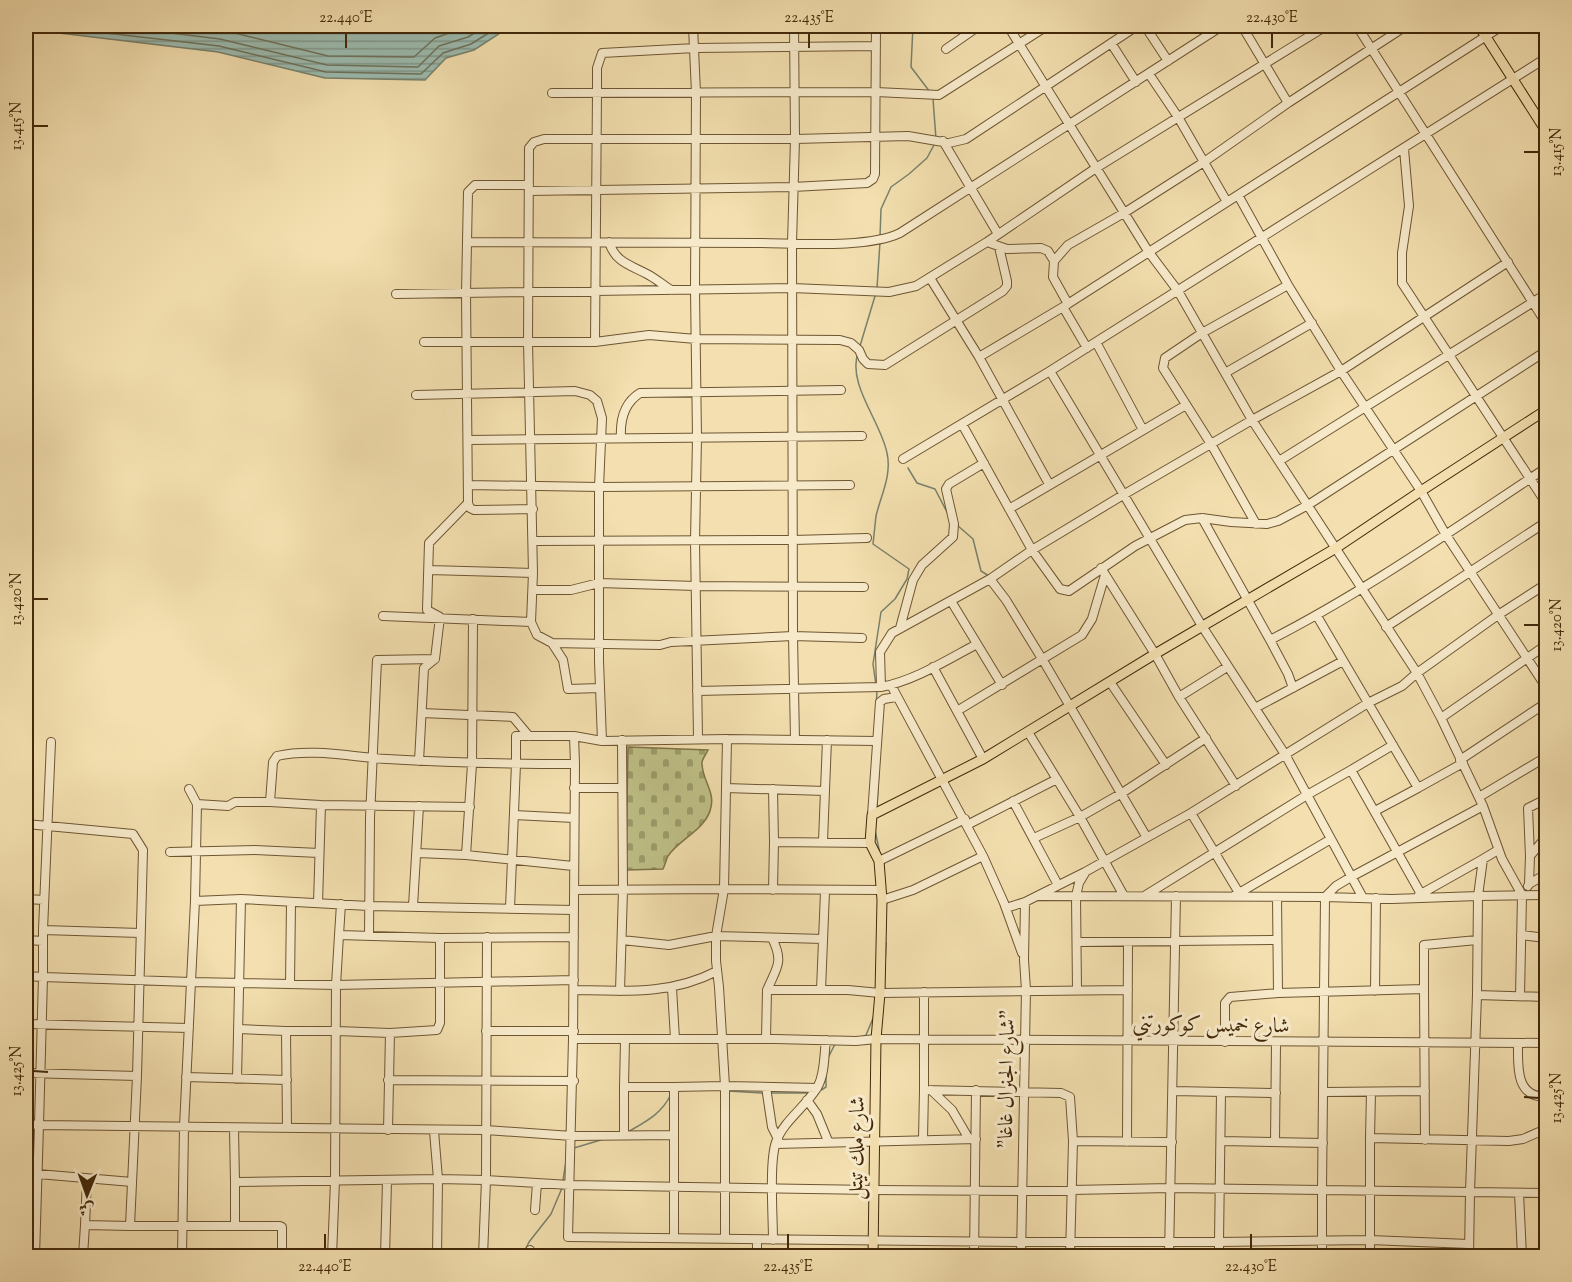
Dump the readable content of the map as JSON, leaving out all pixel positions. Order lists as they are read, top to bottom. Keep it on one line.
{"streets":{"main road":["شارع ملك تيتل"],"street":["شارع خميس كوكورتني","\"شارع الجنرال غاغا\""]},"crossings":[["شارع خميس كوكورتني","\"شارع الجنرال غاغا\""],["شارع خميس كوكورتني","شارع ملك تيتل"]],"north":"bottom","coordinates":["22.440°E","22.435°E","22.430°E","13.415°N","13.420°N","13.425°N"]}
